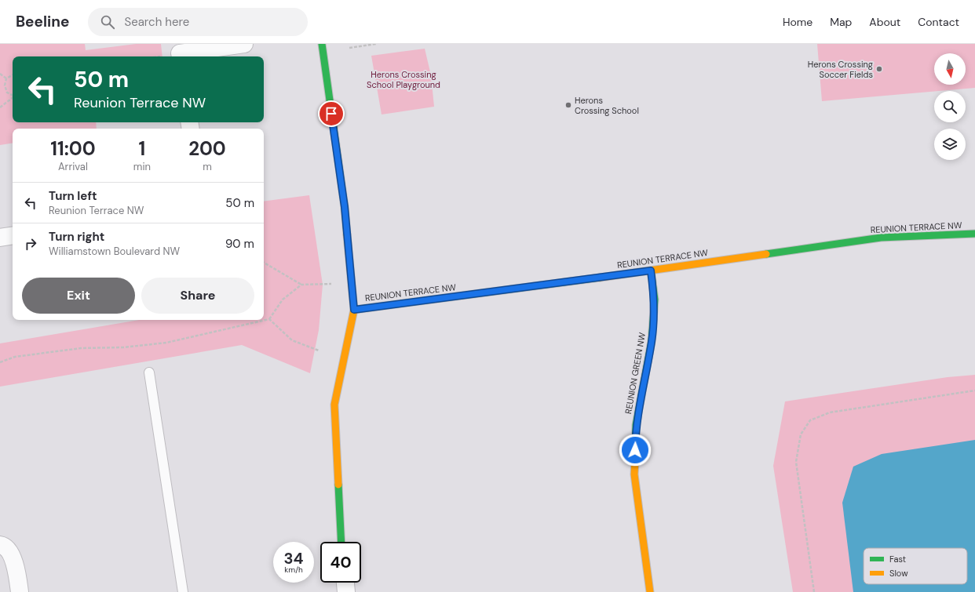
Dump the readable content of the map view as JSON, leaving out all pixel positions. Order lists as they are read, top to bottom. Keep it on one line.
{"streets":{"street":["REUNION TERRACE NW","REUNION GREEN NW"]},"crossings":[["REUNION TERRACE NW","REUNION GREEN NW"]],"parks":["Herons Crossing School Playground"],"places":["Herons Crossing Soccer Fields","Herons Crossing School"],"legend":["Fast","Slow"],"north":"bottom","page":{"header":"Beeline","search":"Search here","nav":["Home","Map","About","Contact"],"turn":["50 m","Reunion Terrace NW"],"eta":["11:00","Arrival","1","min","200","m"],"list":[{"name":"Turn left","note":"Reunion Terrace NW","value":"50 m"},{"name":"Turn right","note":"Williamstown Boulevard NW","value":"90 m"}],"buttons":["Exit","Share"],"speed":"34 km/h","limit":"40"}}
